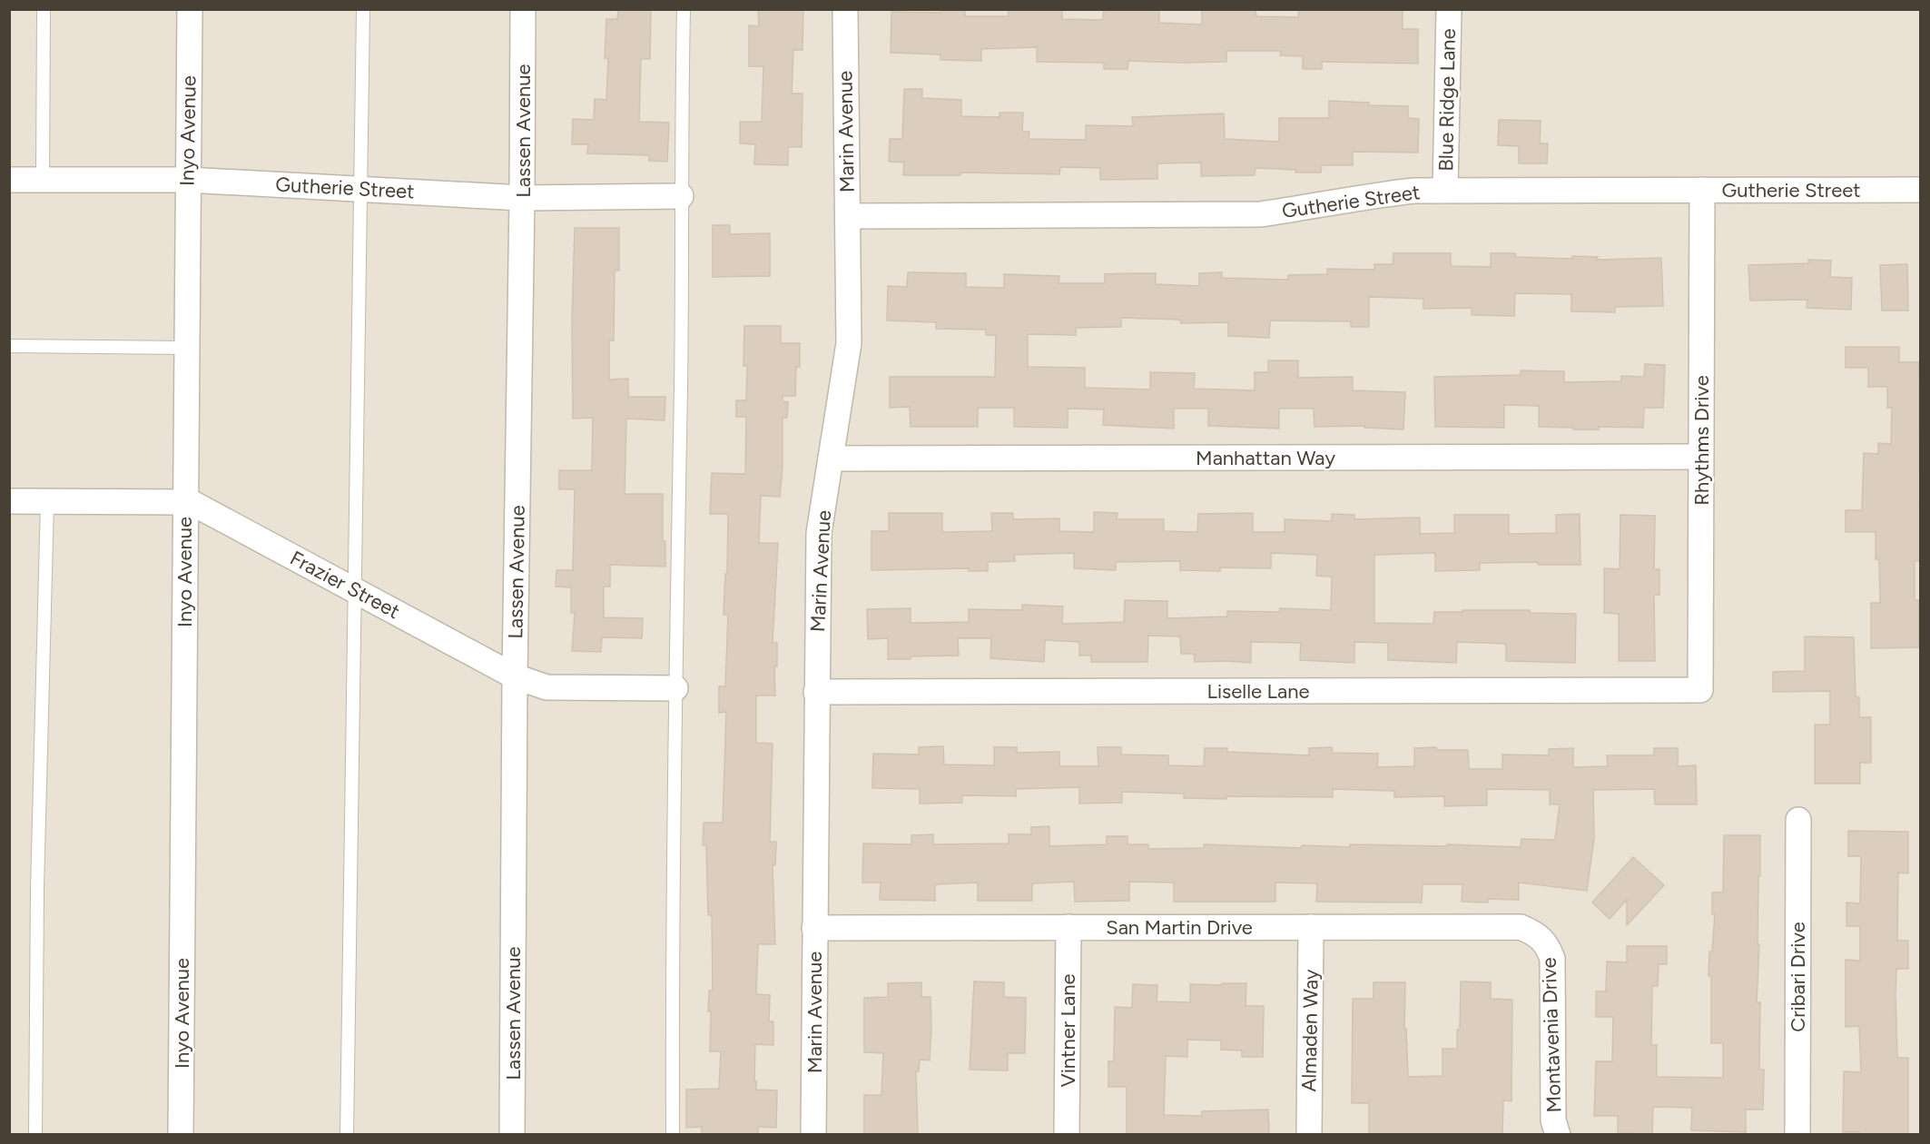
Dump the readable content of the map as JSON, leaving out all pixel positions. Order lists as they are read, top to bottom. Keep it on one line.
{"streets":{"street":["Blue Ridge Lane","Inyo Avenue","Lassen Avenue","Marin Avenue","Gutherie Street","Rhythms Drive","Manhattan Way","Frazier Street","Liselle Lane","San Martin Drive","Cribari Drive","Vintner Lane","Almaden Way","Montavenia Drive"]},"crossings":[["Blue Ridge Lane","Gutherie Street"],["Inyo Avenue","Gutherie Street"],["Inyo Avenue","Frazier Street"],["Lassen Avenue","Gutherie Street"],["Lassen Avenue","Frazier Street"],["Marin Avenue","Gutherie Street"],["Marin Avenue","Manhattan Way"],["Marin Avenue","Liselle Lane"],["Marin Avenue","San Martin Drive"],["Gutherie Street","Rhythms Drive"],["Rhythms Drive","Manhattan Way"],["Rhythms Drive","Liselle Lane"],["San Martin Drive","Vintner Lane"],["San Martin Drive","Almaden Way"],["San Martin Drive","Montavenia Drive"]]}
